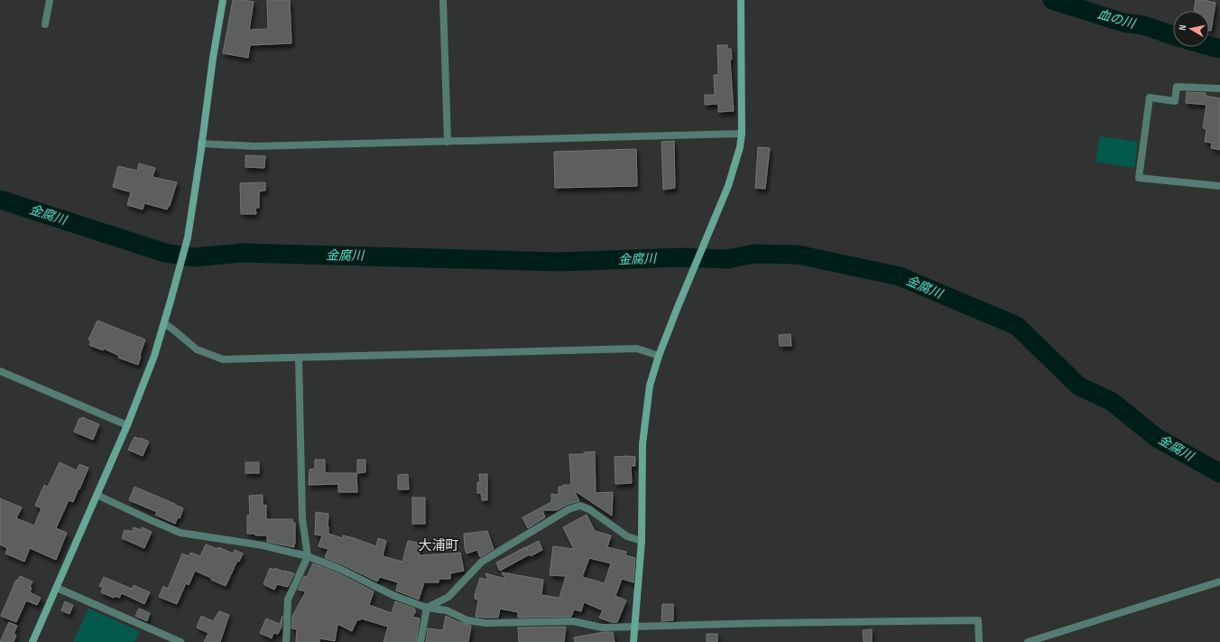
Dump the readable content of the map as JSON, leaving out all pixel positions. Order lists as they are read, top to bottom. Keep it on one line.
{"districts":["大浦町"],"water":["血の川","金腐川"],"north":"left"}
